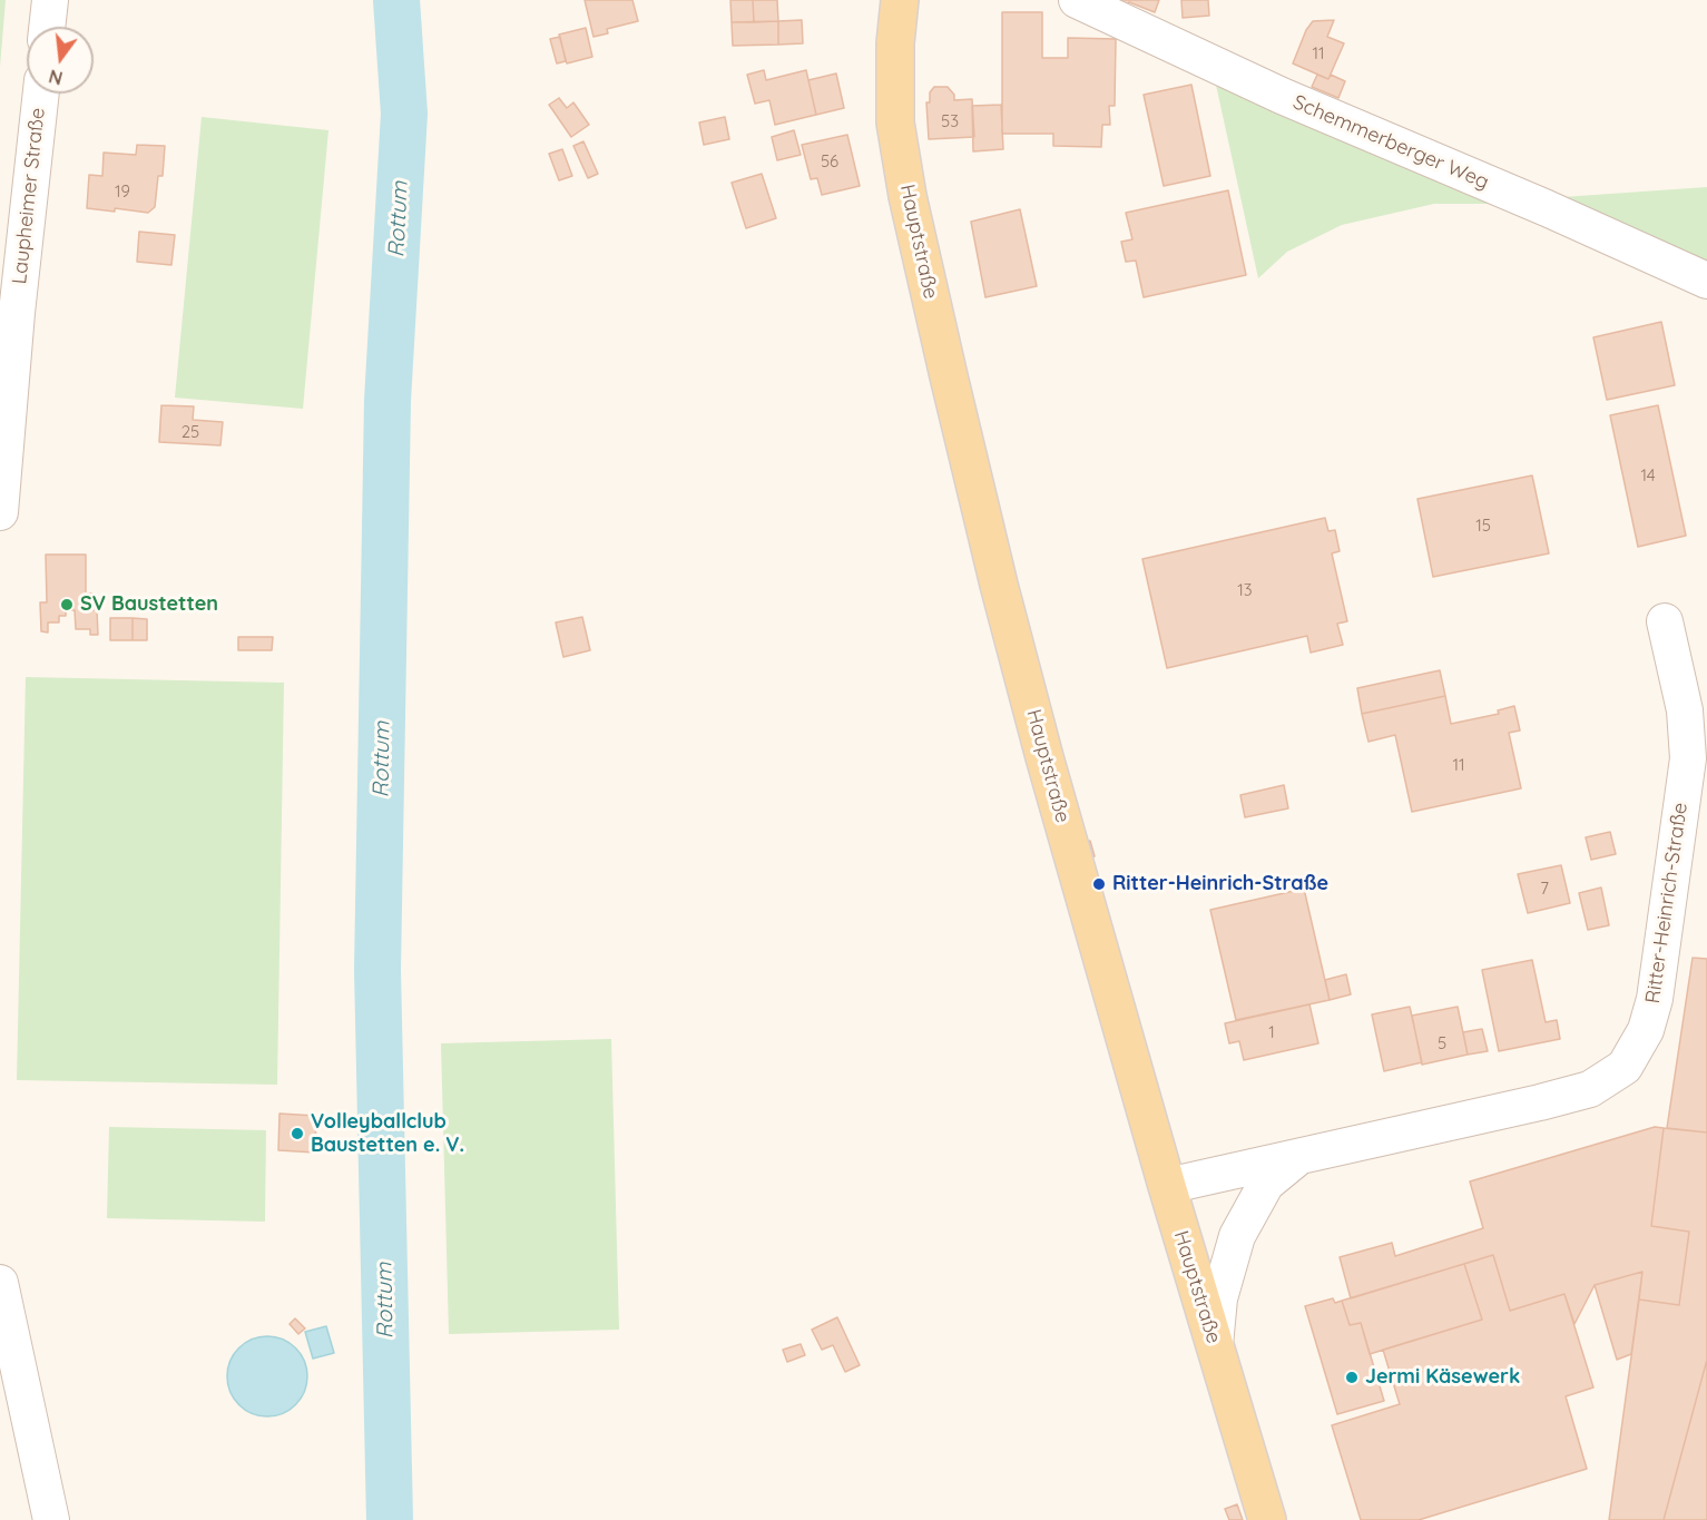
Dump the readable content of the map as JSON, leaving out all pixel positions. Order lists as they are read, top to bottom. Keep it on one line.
{"streets":{"main road":["Hauptstraße"],"street":["Schemmerberger Weg","Laupheimer Straße","Ritter-Heinrich-Straße"]},"crossings":[["Hauptstraße","Ritter-Heinrich-Straße"]],"water":["Rottum"],"places":["SV Baustetten","Ritter-Heinrich-Straße","Volleyballclub Baustetten e. V.","Jermi Käsewerk"],"house_numbers":["11","53","56","19","25","14","15","13","11","7","1","5"],"north":"bottom"}
